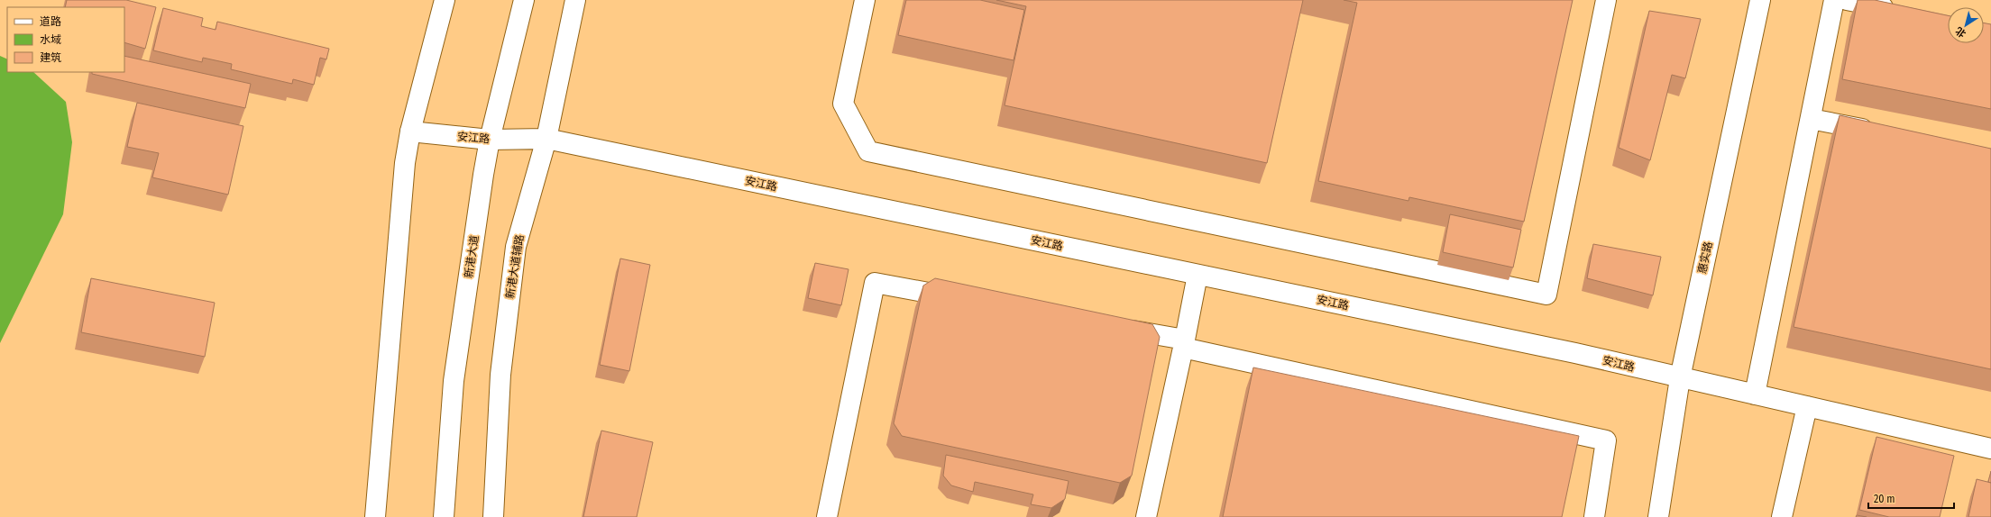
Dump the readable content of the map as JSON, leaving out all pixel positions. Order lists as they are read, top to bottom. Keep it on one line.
{"streets":{"street":["安江路","新港大道","惠实路","新港大道辅路"]},"crossings":[["安江路","新港大道"],["安江路","惠实路"],["安江路","新港大道辅路"]],"legend":["道路","水域","建筑"],"scale_bar":"20 m","north":"bottom left"}
